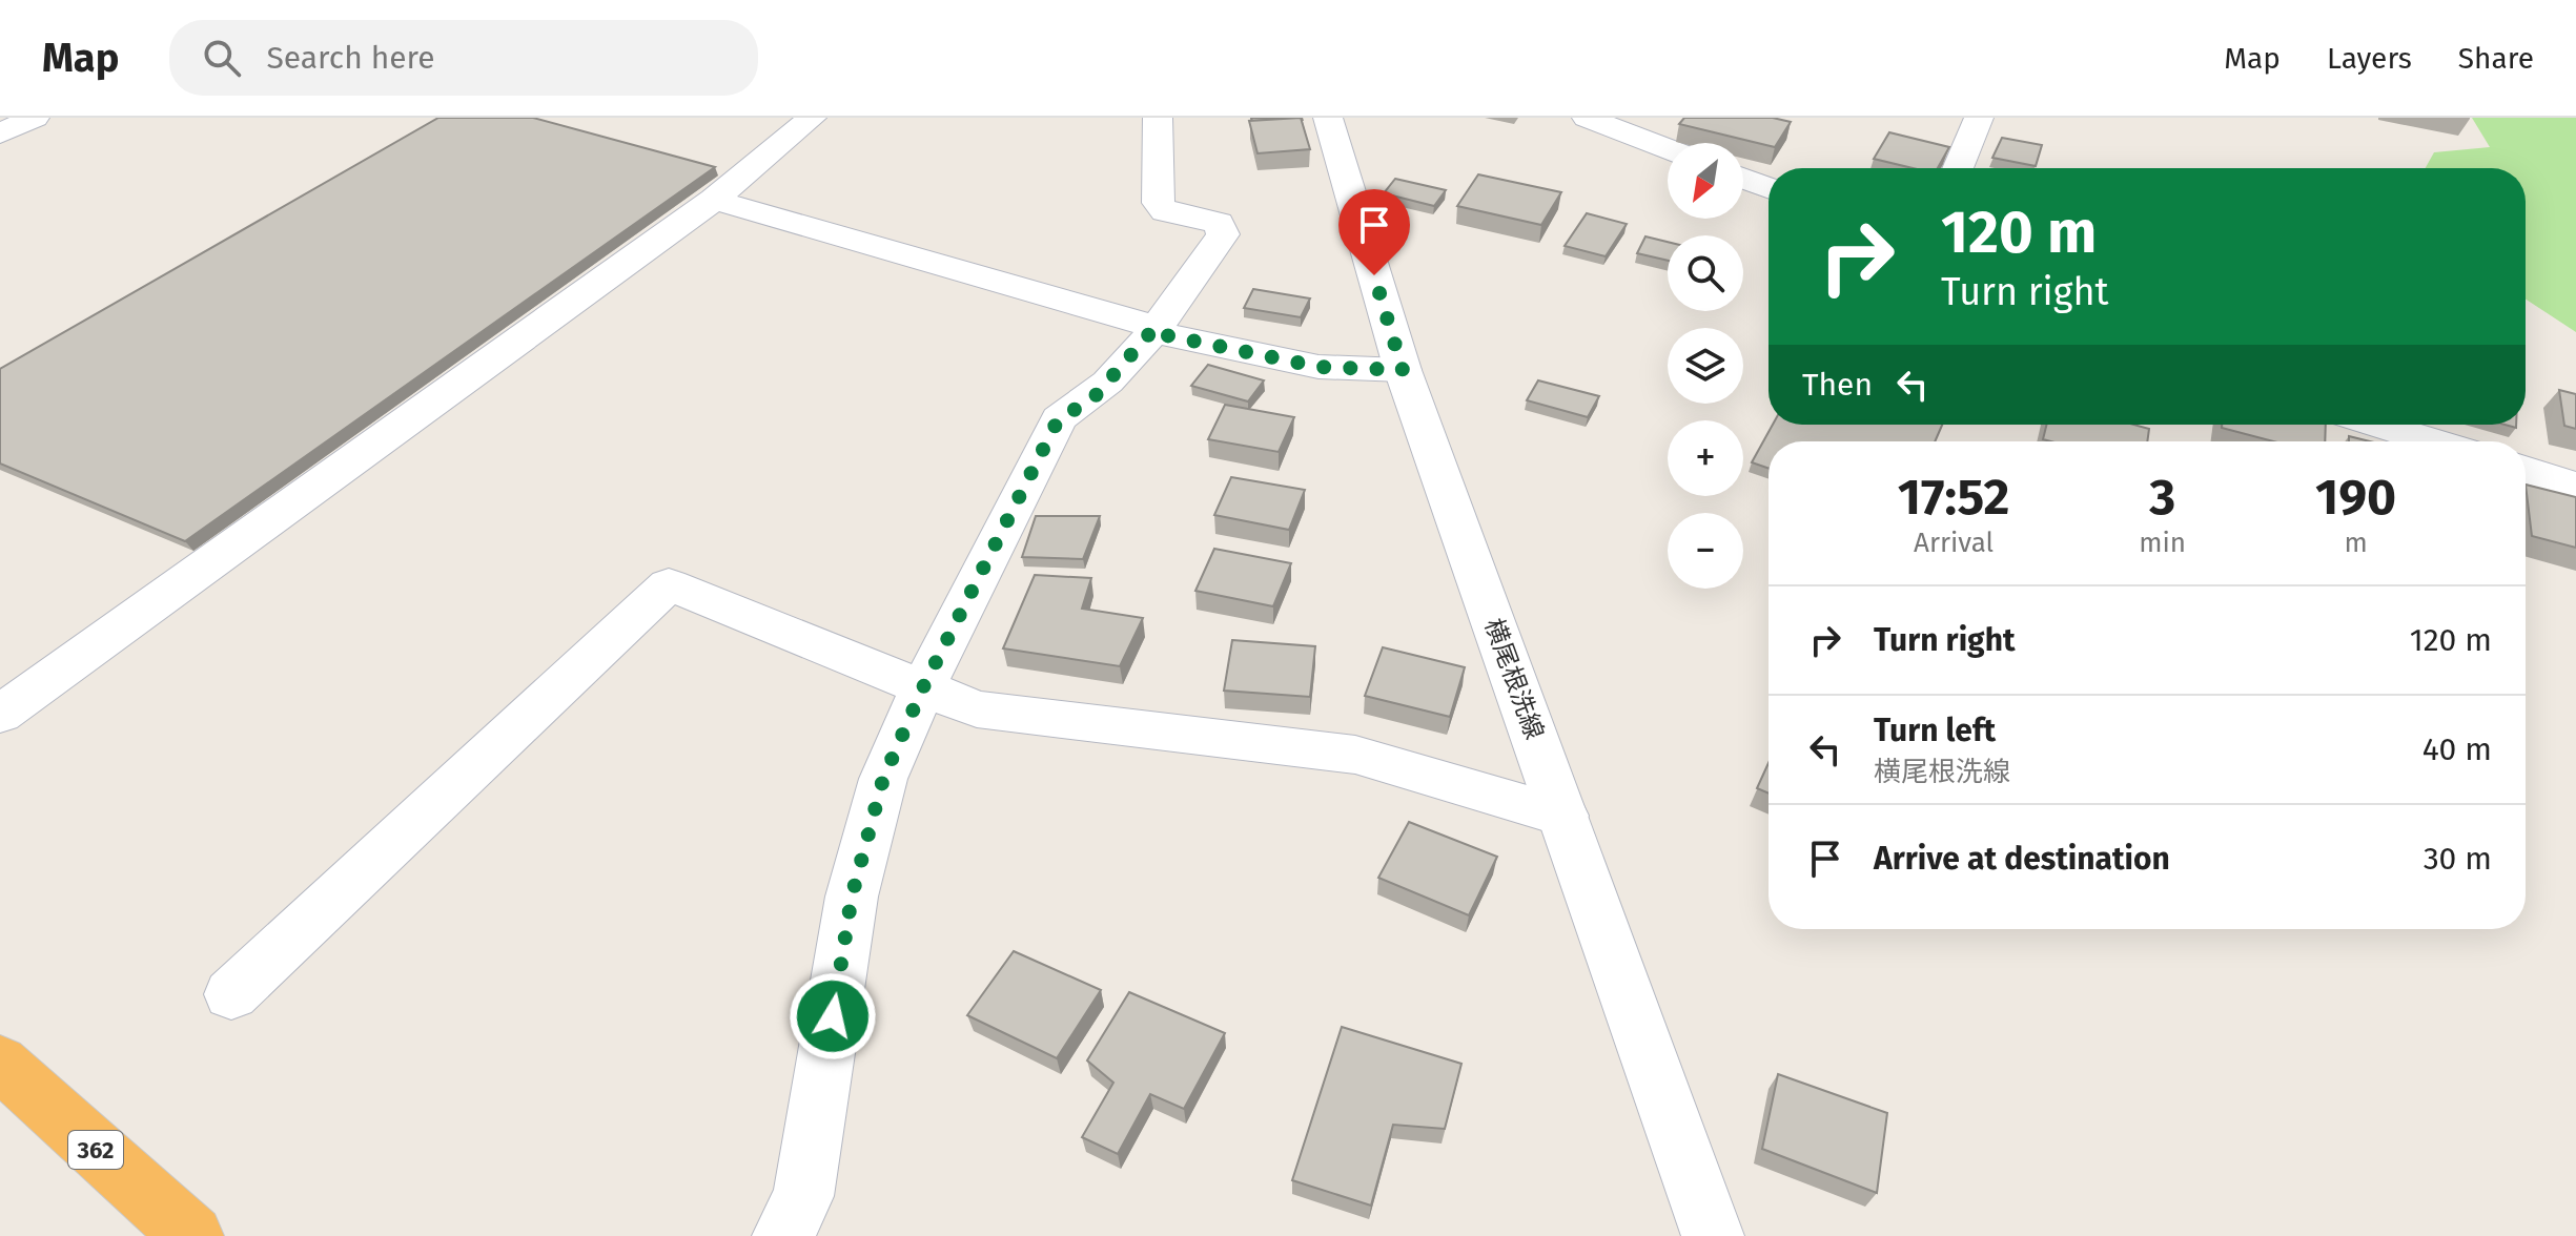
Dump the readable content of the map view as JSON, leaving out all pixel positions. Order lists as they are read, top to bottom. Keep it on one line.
{"streets":{"highway":["362"],"street":["横尾根洗線"]},"north":"bottom left","page":{"header":"Map","search":"Search here","nav":["Map","Layers","Share"],"map_buttons":["+","−"],"turn":["120 m","Turn right"],"then":"Then","eta":["17:52","Arrival","3","min","190","m"],"list":[{"name":"Turn right","value":"120 m"},{"name":"Turn left","note":"横尾根洗線","value":"40 m"},{"name":"Arrive at destination","value":"30 m"}]}}
